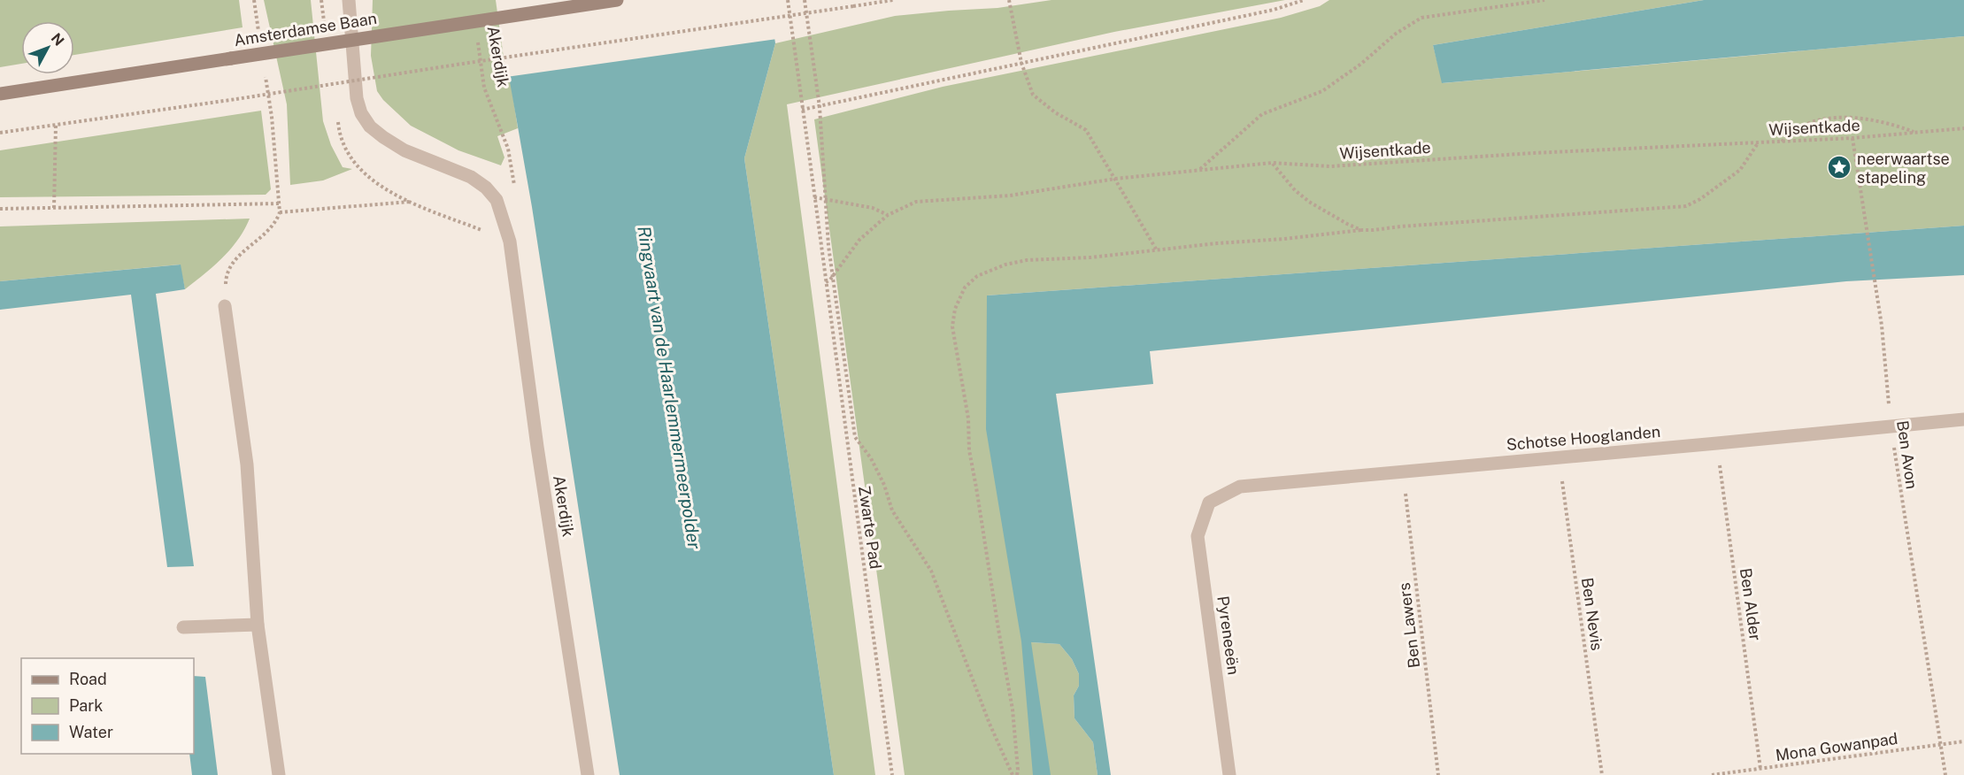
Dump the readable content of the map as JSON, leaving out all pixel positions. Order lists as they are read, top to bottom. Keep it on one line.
{"streets":{"main road":["Amsterdamse Baan"],"street":["Akerdijk","Schotse Hooglanden","Pyreneeën"],"path":["Wijsentkade","Ben Avon","Zwarte Pad","Ben Alder","Ben Nevis","Ben Lawers","Mona Gowanpad"]},"crossings":[["Wijsentkade","Ben Avon"],["Wijsentkade","Zwarte Pad"],["Schotse Hooglanden","Ben Avon"],["Schotse Hooglanden","Ben Alder"],["Schotse Hooglanden","Ben Nevis"],["Schotse Hooglanden","Ben Lawers"],["Schotse Hooglanden","Pyreneeën"],["Ben Avon","Mona Gowanpad"],["Ben Alder","Mona Gowanpad"]],"water":["Ringvaart van de Haarlemmermeerpolder"],"places":{"place":["neerwaartse stapeling"]},"legend":["Road","Park","Water"],"north":"top right"}
